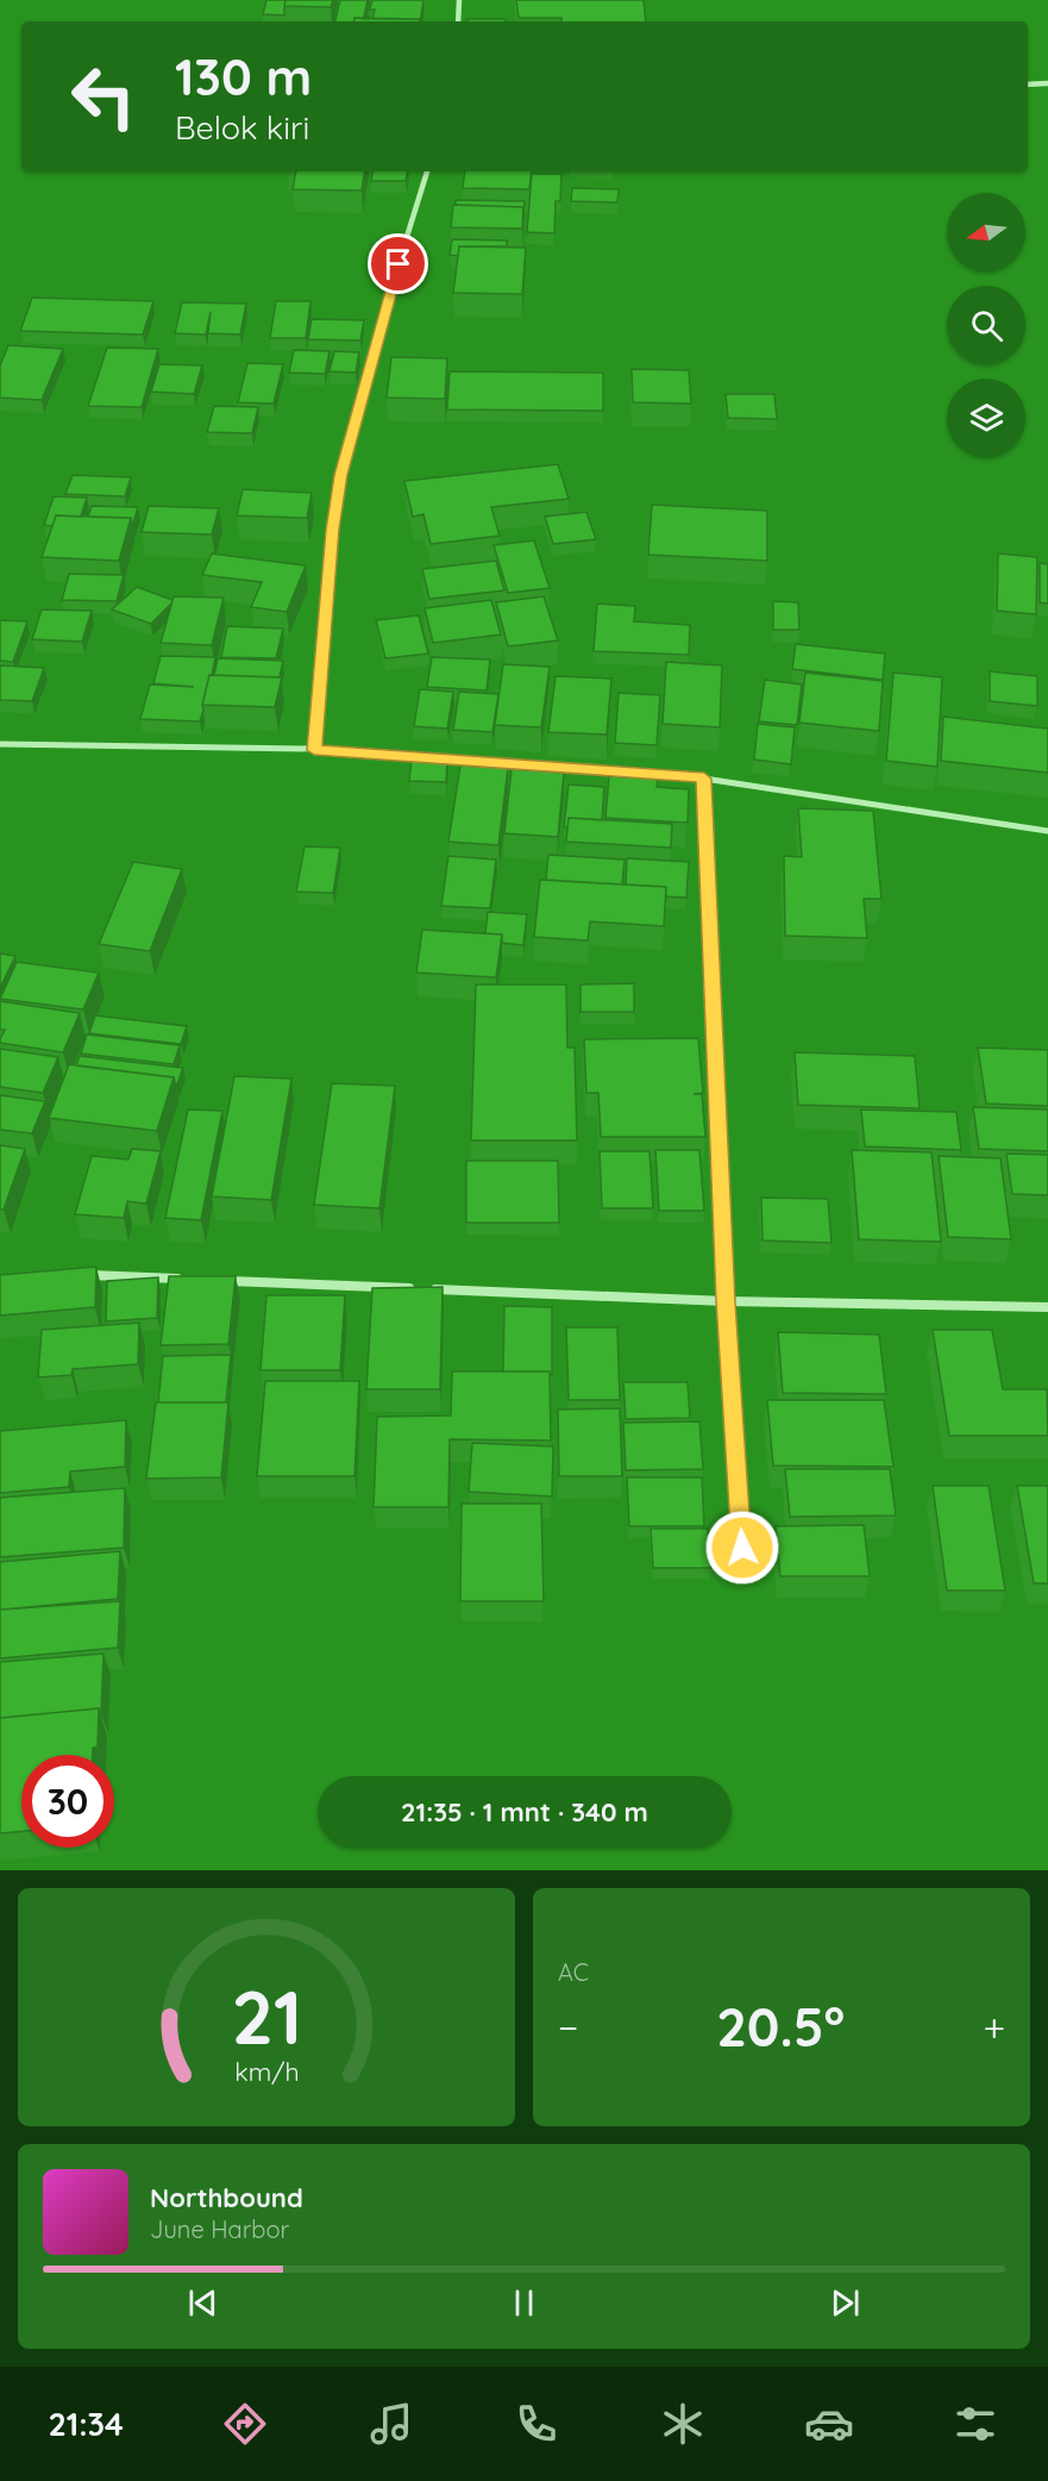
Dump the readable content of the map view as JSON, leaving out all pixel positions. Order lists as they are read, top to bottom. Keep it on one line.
{"north":"left","page":{"turn":["130 m","Belok kiri"],"limit":"30","trip":"21:35 · 1 mnt · 340 m","tile":"AC","heat":["−","20.5°","+"],"song":["Northbound","June Harbor"],"tabs":"21:34","gauge":["21","km/h"]}}
